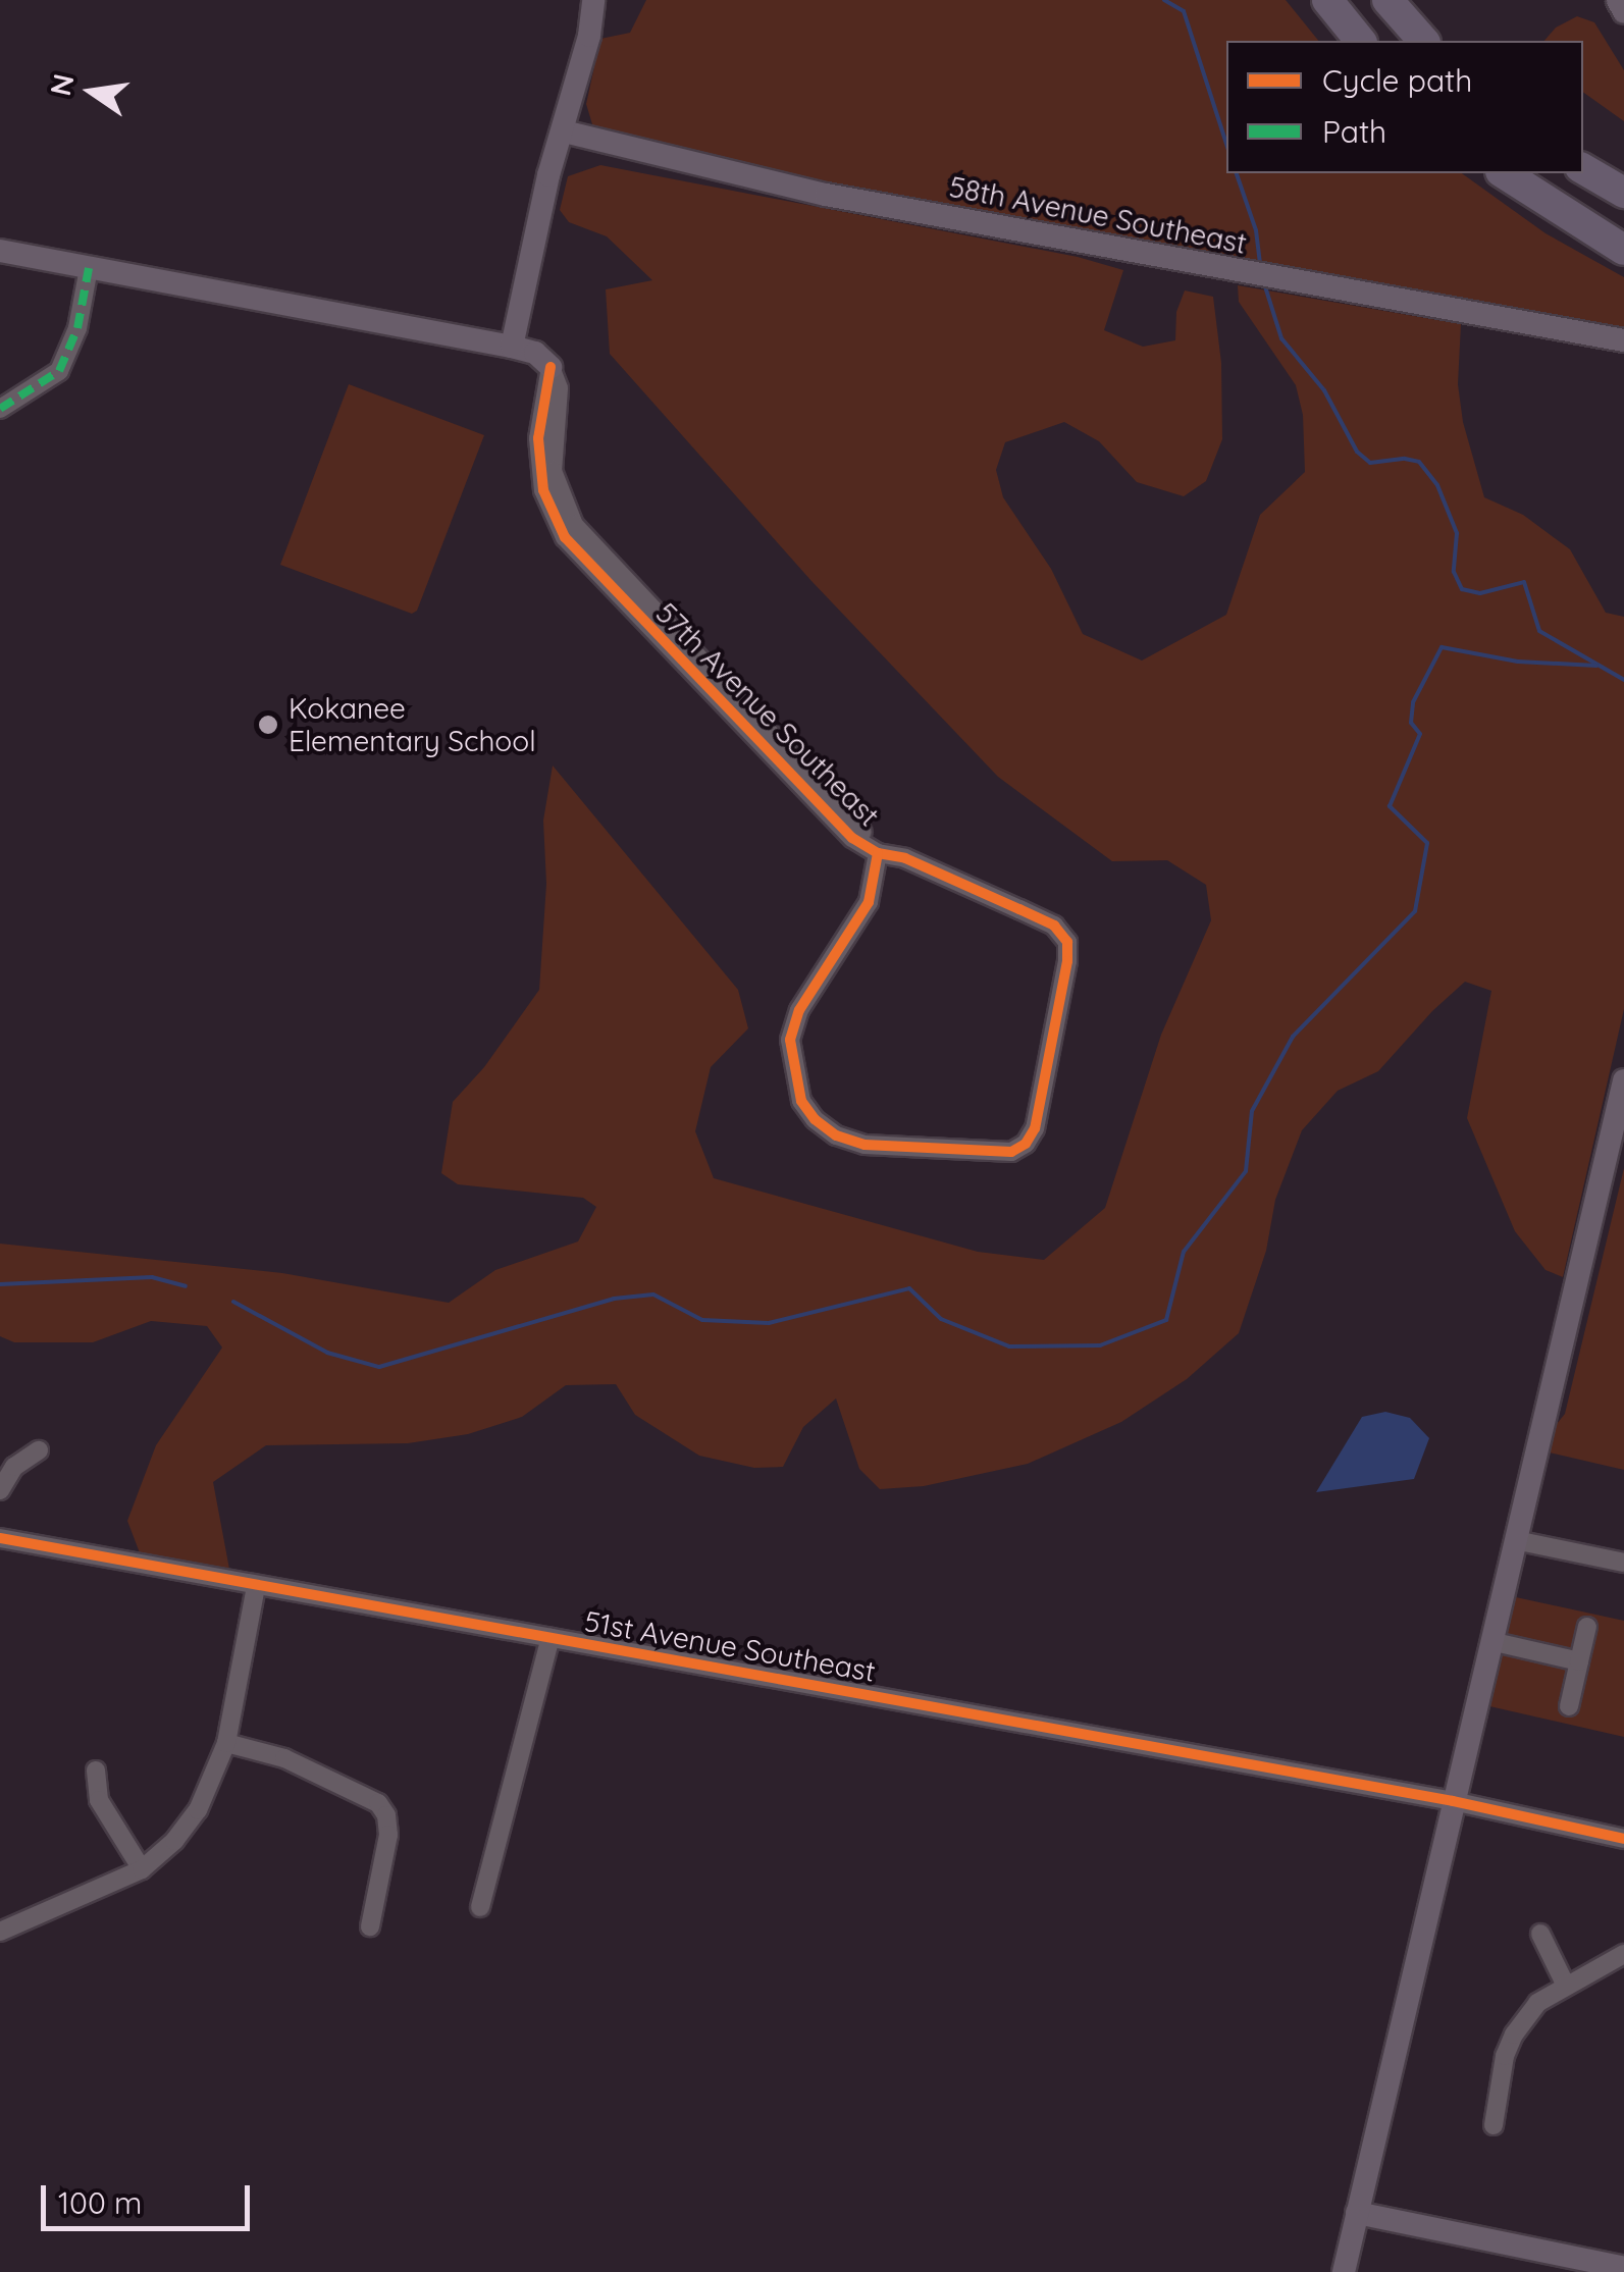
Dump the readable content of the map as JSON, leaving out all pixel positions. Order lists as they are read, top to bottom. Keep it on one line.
{"streets":{"street":["58th Avenue Southeast","57th Avenue Southeast","51st Avenue Southeast"]},"places":["Kokanee Elementary School"],"legend":["Cycle path","Path"],"scale_bar":"100 m","north":"left"}
